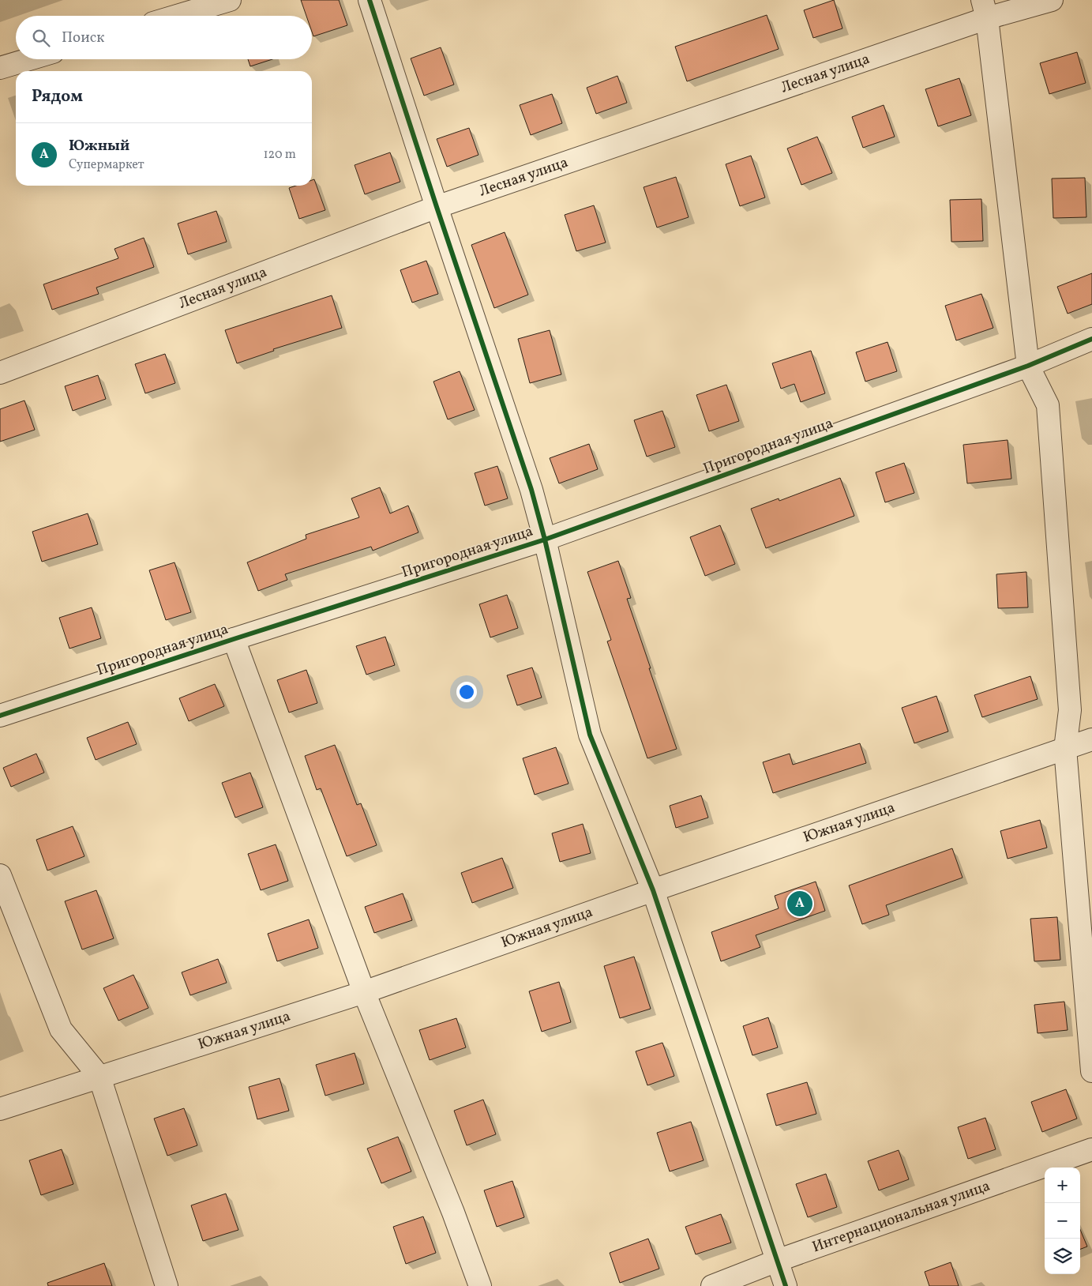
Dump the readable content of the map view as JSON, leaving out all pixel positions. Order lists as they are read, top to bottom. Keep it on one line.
{"streets":{"street":["Лесная улица","Пригородная улица","Южная улица","Интернациональная улица"]},"page":{"search":"Поиск","heading":"Рядом","list":[{"mark":"A","name":"Южный","note":"Супермаркет","value":"120 m"}],"pins":"A","map_buttons":["+","−"]}}
